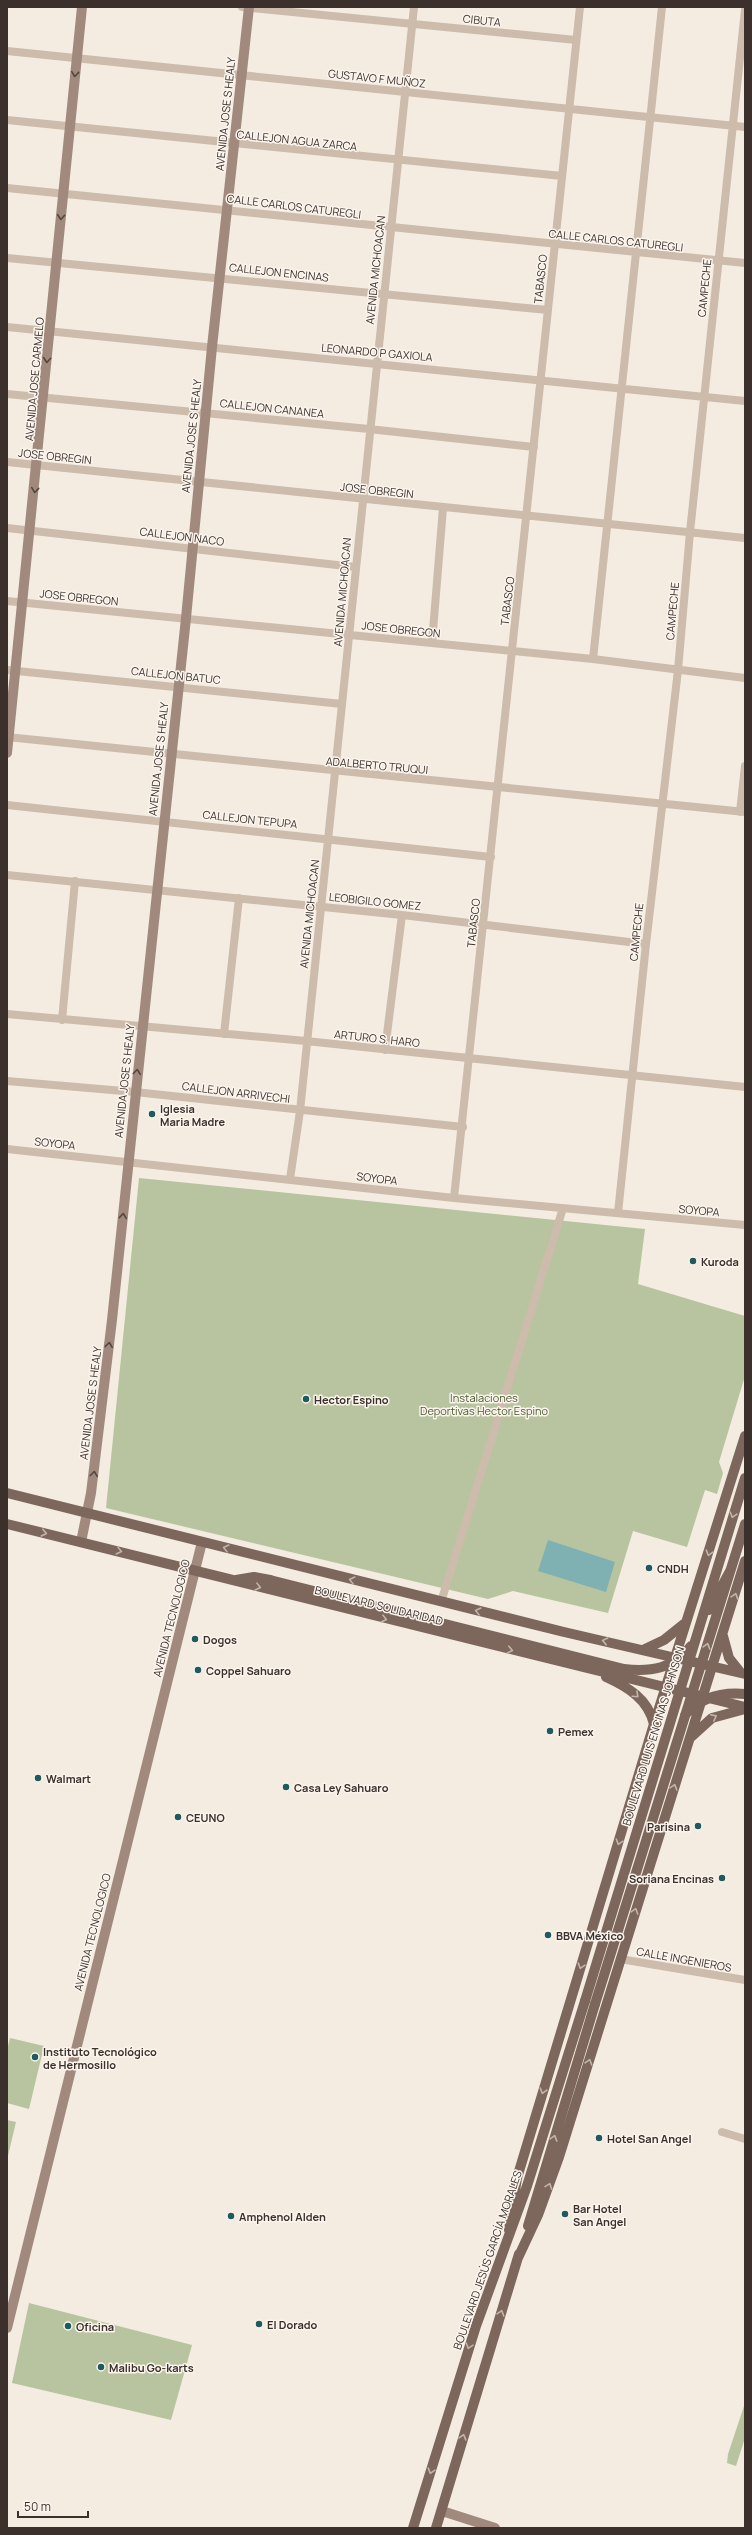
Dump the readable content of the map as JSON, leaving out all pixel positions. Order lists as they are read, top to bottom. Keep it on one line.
{"streets":{"main road":["BOULEVARD SOLIDARIDAD","BOULEVARD LUIS ENCINAS JOHNSON","BOULEVARD JESÚS GARCÍA MORALES"],"street":["CIBUTA","GUSTAVO F MUÑOZ","AVENIDA JOSE S HEALY","CALLEJON AGUA ZARCA","CALLE CARLOS CATUREGLI","AVENIDA MICHOACAN","CALLEJON ENCINAS","TABASCO","CAMPECHE","LEONARDO P GAXIOLA","AVENIDA JOSE CARMELO","CALLEJON CANANEA","JOSE OBREGIN","CALLEJON NACO","JOSE OBREGON","CALLEJON BATUC","ADALBERTO TRUQUI","CALLEJON TEPUPA","LEOBIGILO GOMEZ","ARTURO S. HARO","CALLEJON ARRIVECHI","SOYOPA","AVENIDA TECNOLOGICO","CALLE INGENIEROS"]},"crossings":[["CIBUTA","AVENIDA JOSE S HEALY"],["CIBUTA","AVENIDA MICHOACAN"],["CIBUTA","TABASCO"],["GUSTAVO F MUÑOZ","AVENIDA JOSE S HEALY"],["GUSTAVO F MUÑOZ","AVENIDA MICHOACAN"],["GUSTAVO F MUÑOZ","TABASCO"],["GUSTAVO F MUÑOZ","CAMPECHE"],["GUSTAVO F MUÑOZ","AVENIDA JOSE CARMELO"],["AVENIDA JOSE S HEALY","CALLEJON AGUA ZARCA"],["AVENIDA JOSE S HEALY","CALLE CARLOS CATUREGLI"],["AVENIDA JOSE S HEALY","CALLEJON ENCINAS"],["AVENIDA JOSE S HEALY","LEONARDO P GAXIOLA"],["AVENIDA JOSE S HEALY","CALLEJON CANANEA"],["AVENIDA JOSE S HEALY","JOSE OBREGIN"],["AVENIDA JOSE S HEALY","CALLEJON NACO"],["AVENIDA JOSE S HEALY","JOSE OBREGON"],["AVENIDA JOSE S HEALY","CALLEJON BATUC"],["AVENIDA JOSE S HEALY","ADALBERTO TRUQUI"],["AVENIDA JOSE S HEALY","CALLEJON TEPUPA"],["AVENIDA JOSE S HEALY","LEOBIGILO GOMEZ"],["AVENIDA JOSE S HEALY","ARTURO S. HARO"],["AVENIDA JOSE S HEALY","CALLEJON ARRIVECHI"],["AVENIDA JOSE S HEALY","SOYOPA"],["AVENIDA JOSE S HEALY","BOULEVARD SOLIDARIDAD"],["CALLEJON AGUA ZARCA","AVENIDA MICHOACAN"],["CALLEJON AGUA ZARCA","TABASCO"],["CALLEJON AGUA ZARCA","AVENIDA JOSE CARMELO"],["CALLE CARLOS CATUREGLI","AVENIDA MICHOACAN"],["CALLE CARLOS CATUREGLI","TABASCO"],["CALLE CARLOS CATUREGLI","CAMPECHE"],["CALLE CARLOS CATUREGLI","AVENIDA JOSE CARMELO"],["AVENIDA MICHOACAN","CALLEJON ENCINAS"],["AVENIDA MICHOACAN","LEONARDO P GAXIOLA"],["AVENIDA MICHOACAN","CALLEJON CANANEA"],["AVENIDA MICHOACAN","JOSE OBREGIN"],["AVENIDA MICHOACAN","CALLEJON NACO"],["AVENIDA MICHOACAN","JOSE OBREGON"],["AVENIDA MICHOACAN","CALLEJON BATUC"],["AVENIDA MICHOACAN","ADALBERTO TRUQUI"],["AVENIDA MICHOACAN","CALLEJON TEPUPA"],["AVENIDA MICHOACAN","LEOBIGILO GOMEZ"],["AVENIDA MICHOACAN","ARTURO S. HARO"],["AVENIDA MICHOACAN","CALLEJON ARRIVECHI"],["AVENIDA MICHOACAN","SOYOPA"],["CALLEJON ENCINAS","TABASCO"],["CALLEJON ENCINAS","AVENIDA JOSE CARMELO"],["TABASCO","LEONARDO P GAXIOLA"],["TABASCO","CALLEJON CANANEA"],["TABASCO","JOSE OBREGIN"],["TABASCO","JOSE OBREGON"],["TABASCO","ADALBERTO TRUQUI"],["TABASCO","CALLEJON TEPUPA"],["TABASCO","LEOBIGILO GOMEZ"],["TABASCO","ARTURO S. HARO"],["TABASCO","CALLEJON ARRIVECHI"],["TABASCO","SOYOPA"],["CAMPECHE","LEONARDO P GAXIOLA"],["CAMPECHE","JOSE OBREGIN"],["CAMPECHE","JOSE OBREGON"],["CAMPECHE","ADALBERTO TRUQUI"],["CAMPECHE","LEOBIGILO GOMEZ"],["CAMPECHE","ARTURO S. HARO"],["CAMPECHE","SOYOPA"],["LEONARDO P GAXIOLA","AVENIDA JOSE CARMELO"],["AVENIDA JOSE CARMELO","CALLEJON CANANEA"],["AVENIDA JOSE CARMELO","JOSE OBREGIN"],["AVENIDA JOSE CARMELO","CALLEJON NACO"],["AVENIDA JOSE CARMELO","JOSE OBREGON"],["AVENIDA JOSE CARMELO","CALLEJON BATUC"],["AVENIDA JOSE CARMELO","ADALBERTO TRUQUI"],["BOULEVARD SOLIDARIDAD","AVENIDA TECNOLOGICO"],["BOULEVARD LUIS ENCINAS JOHNSON","BOULEVARD JESÚS GARCÍA MORALES"]],"one_way":["AVENIDA JOSE CARMELO"],"parks":["Instalaciones Deportivas Hector Espino"],"places":["Iglesia Maria Madre","Kuroda","Hector Espino","CNDH","Dogos","Coppel Sahuaro","Pemex","Walmart","Casa Ley Sahuaro","CEUNO","Parisina","Soriana Encinas","BBVA México","Instituto Tecnológico de Hermosillo","Hotel San Angel","Bar Hotel San Angel","Amphenol Alden","El Dorado","Oficina","Malibu Go-karts"],"scale_bar":"50 m"}
